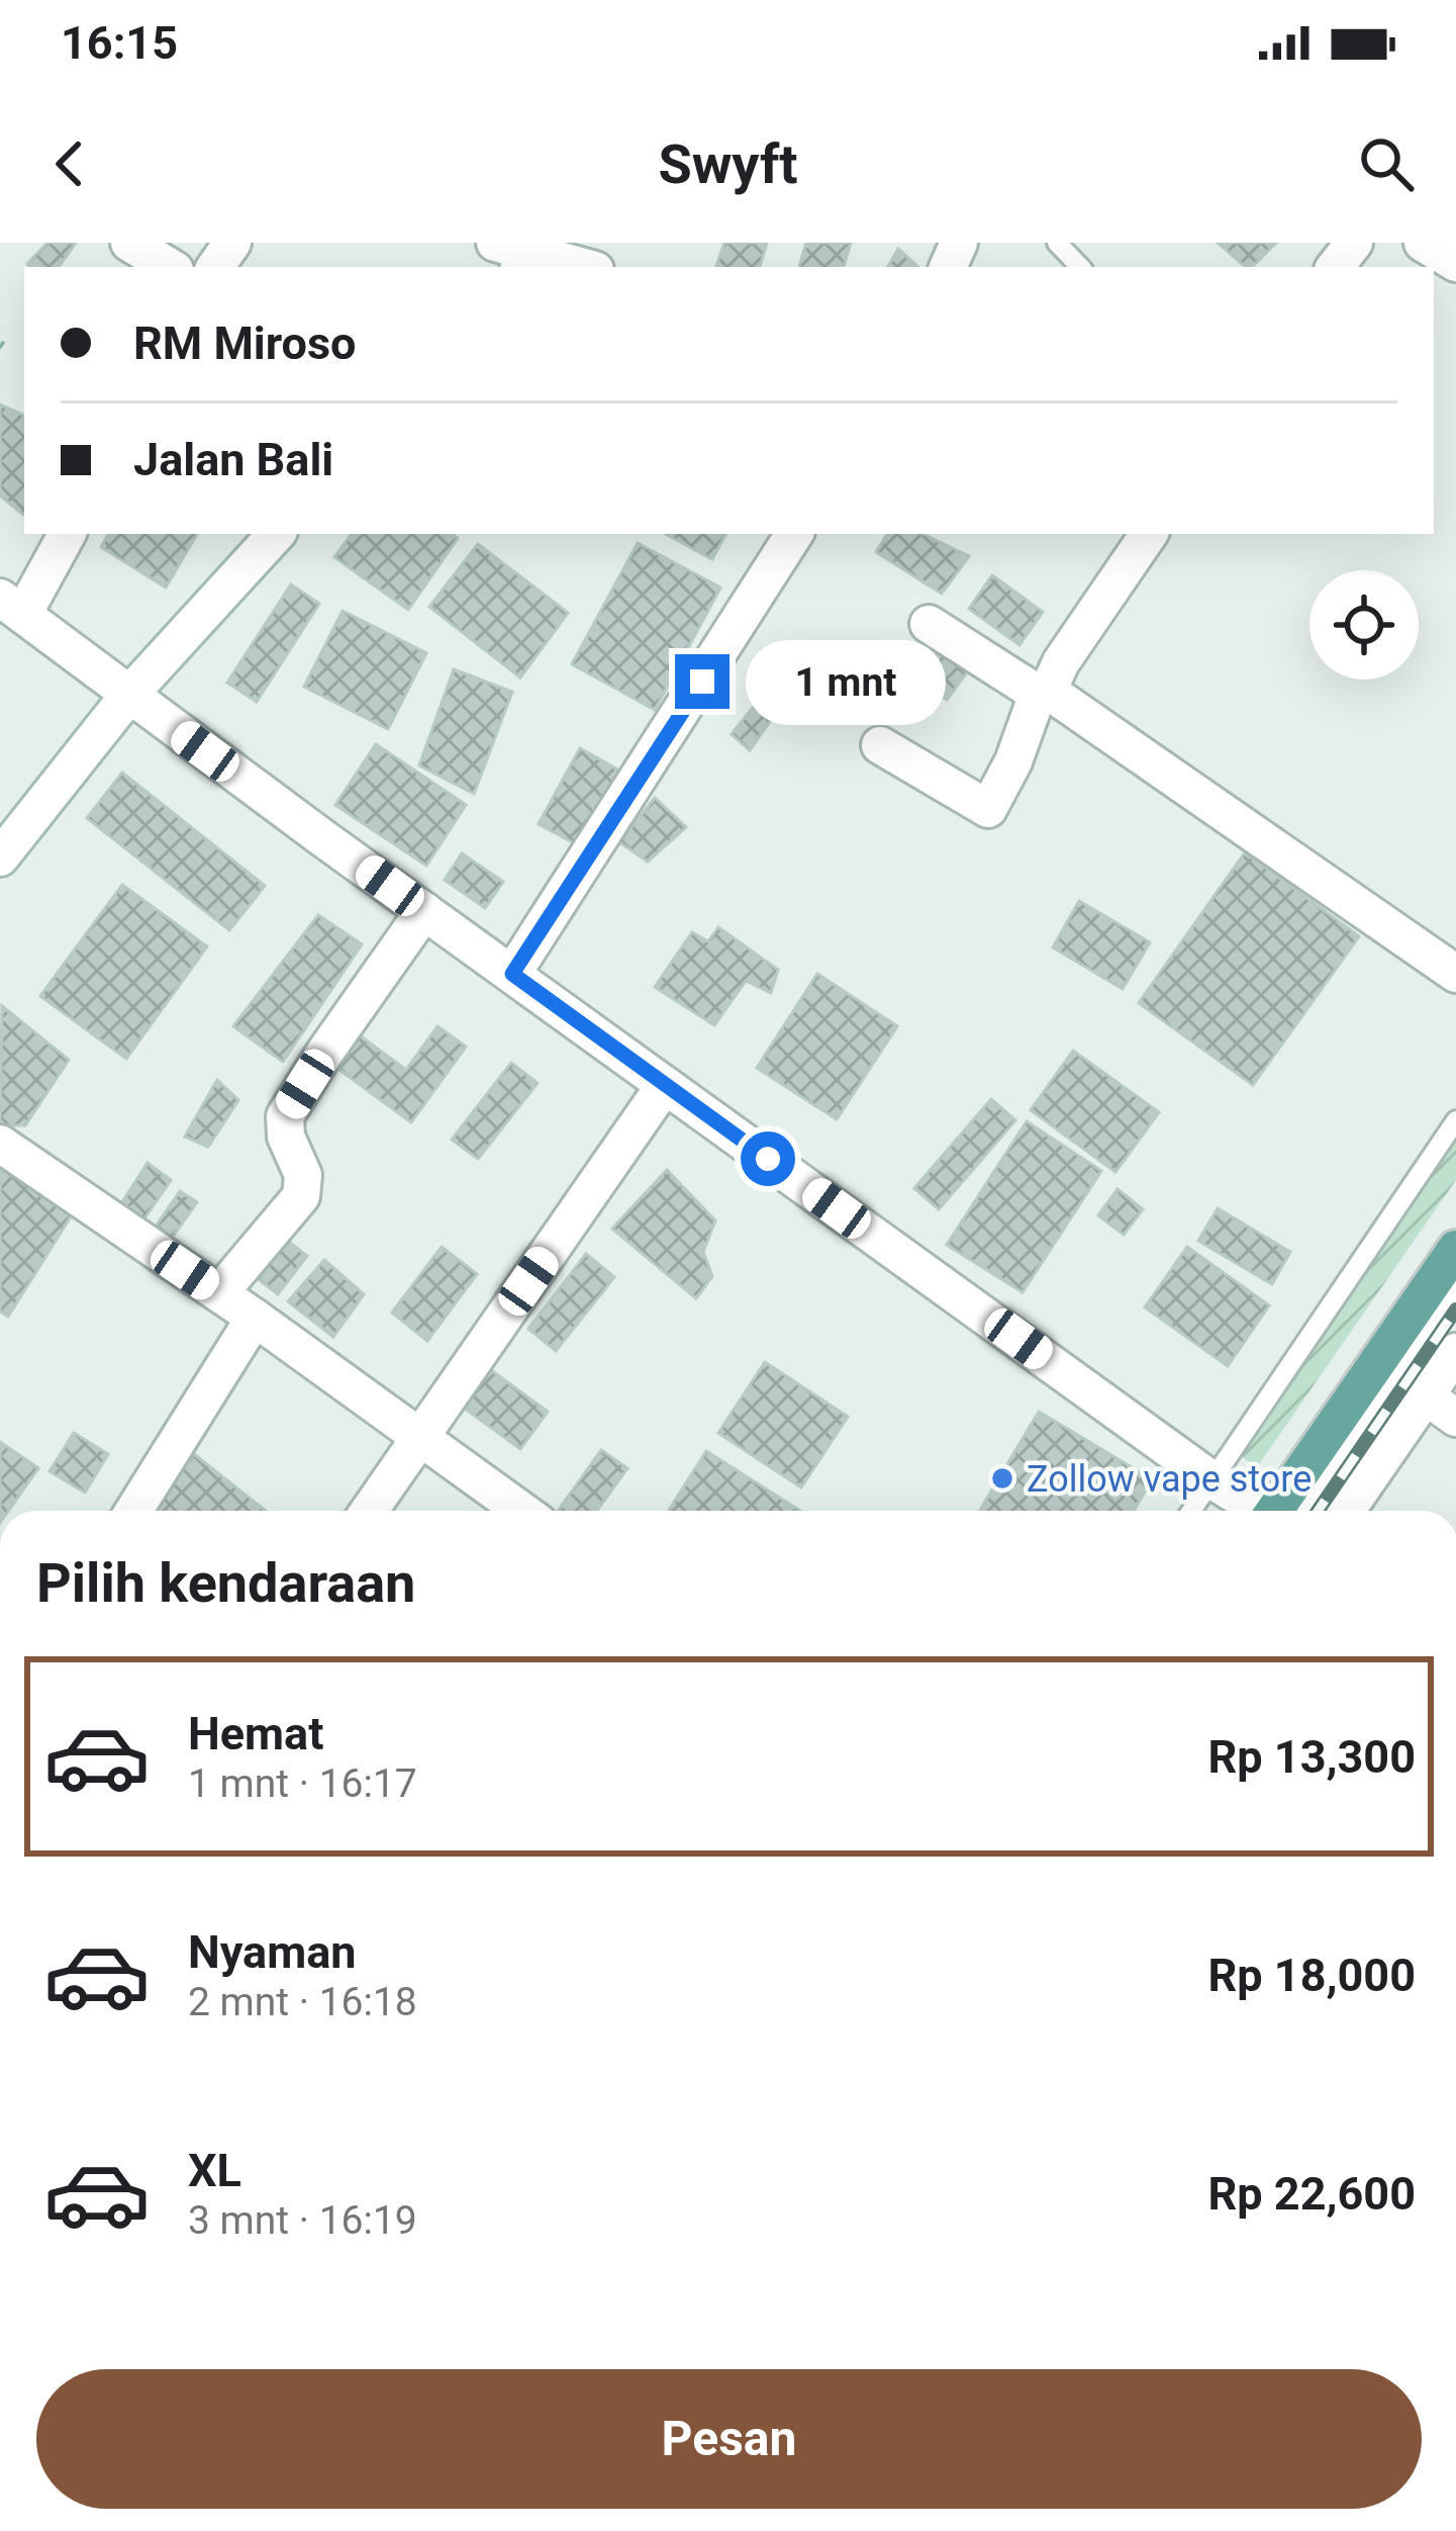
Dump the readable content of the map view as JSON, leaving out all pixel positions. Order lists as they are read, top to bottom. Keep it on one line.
{"places":["Zollow vape store"],"page":{"status":"16:15","header":"Swyft","banner":["RM Miroso","Jalan Bali"],"bubble":"1 mnt","heading":"Pilih kendaraan","list":[{"name":"Hemat","note":"1 mnt · 16:17","value":"Rp 13,300"},{"name":"Nyaman","note":"2 mnt · 16:18","value":"Rp 18,000"},{"name":"XL","note":"3 mnt · 16:19","value":"Rp 22,600"}],"buttons":"Pesan"}}
